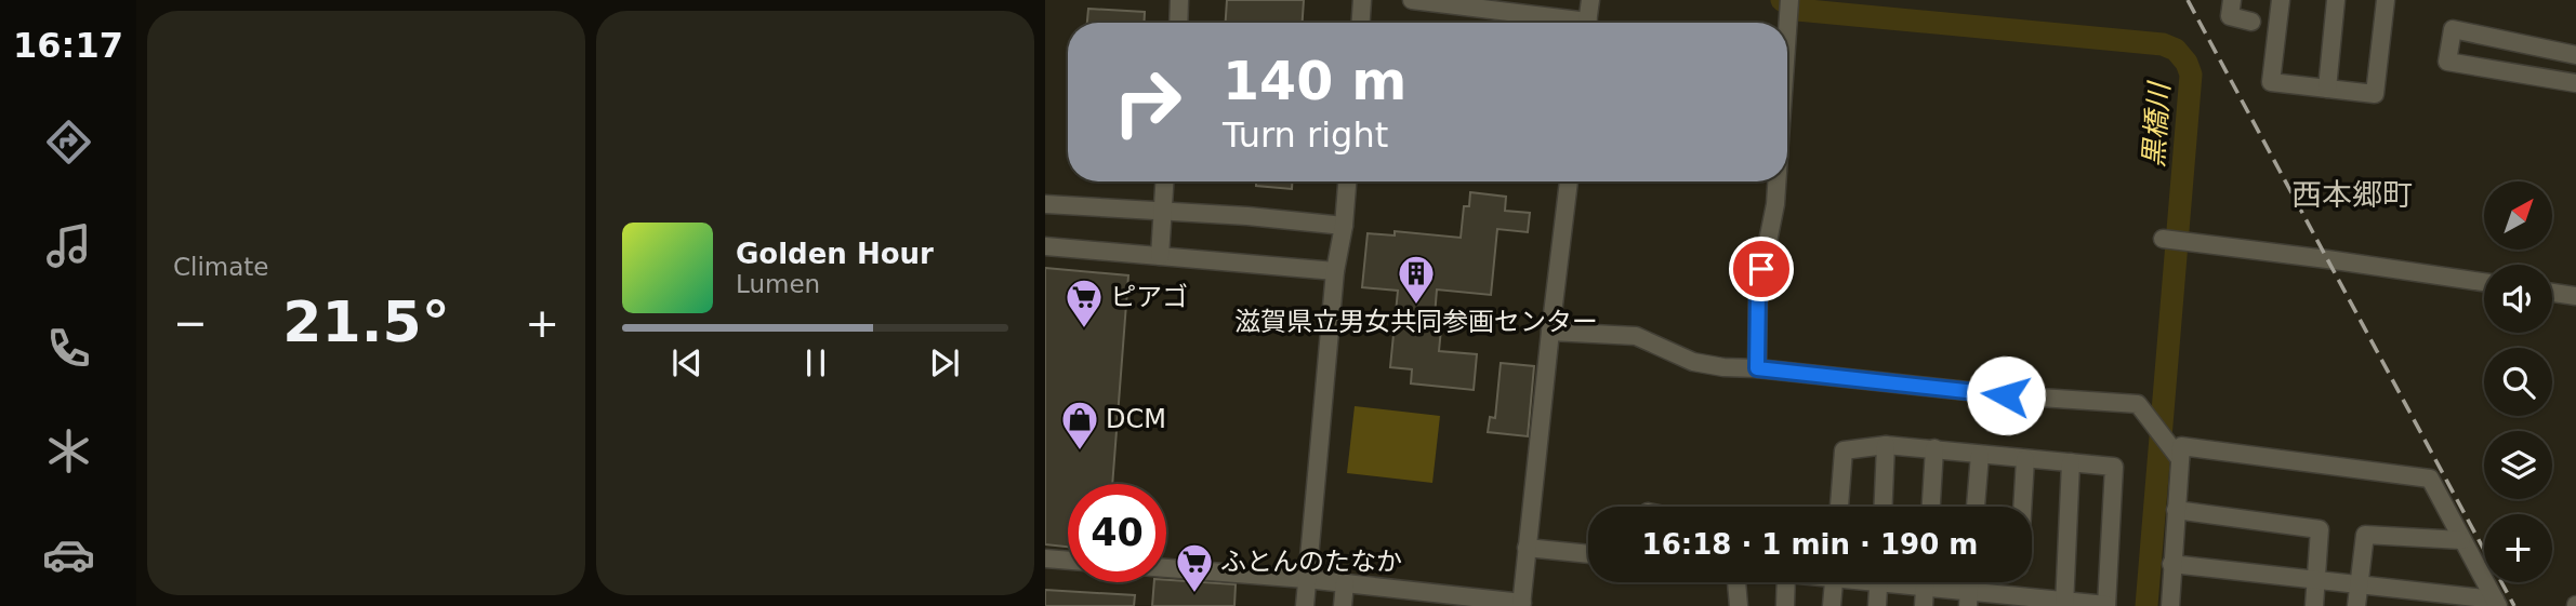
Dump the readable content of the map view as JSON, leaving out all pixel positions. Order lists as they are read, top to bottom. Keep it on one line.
{"districts":["西本郷町"],"water":["黒橋川"],"places":{"building":["滋賀県立男女共同参画センター"],"supermarket":["ピアゴ","ふとんのたなか"],"shop":["DCM"]},"north":"top right","page":{"tabs":"16:17","tile":"Climate","turn":["140 m","Turn right"],"map_buttons":"+","song":["Golden Hour","Lumen"],"heat":["−","21.5°","+"],"limit":"40","trip":"16:18 · 1 min · 190 m"}}
